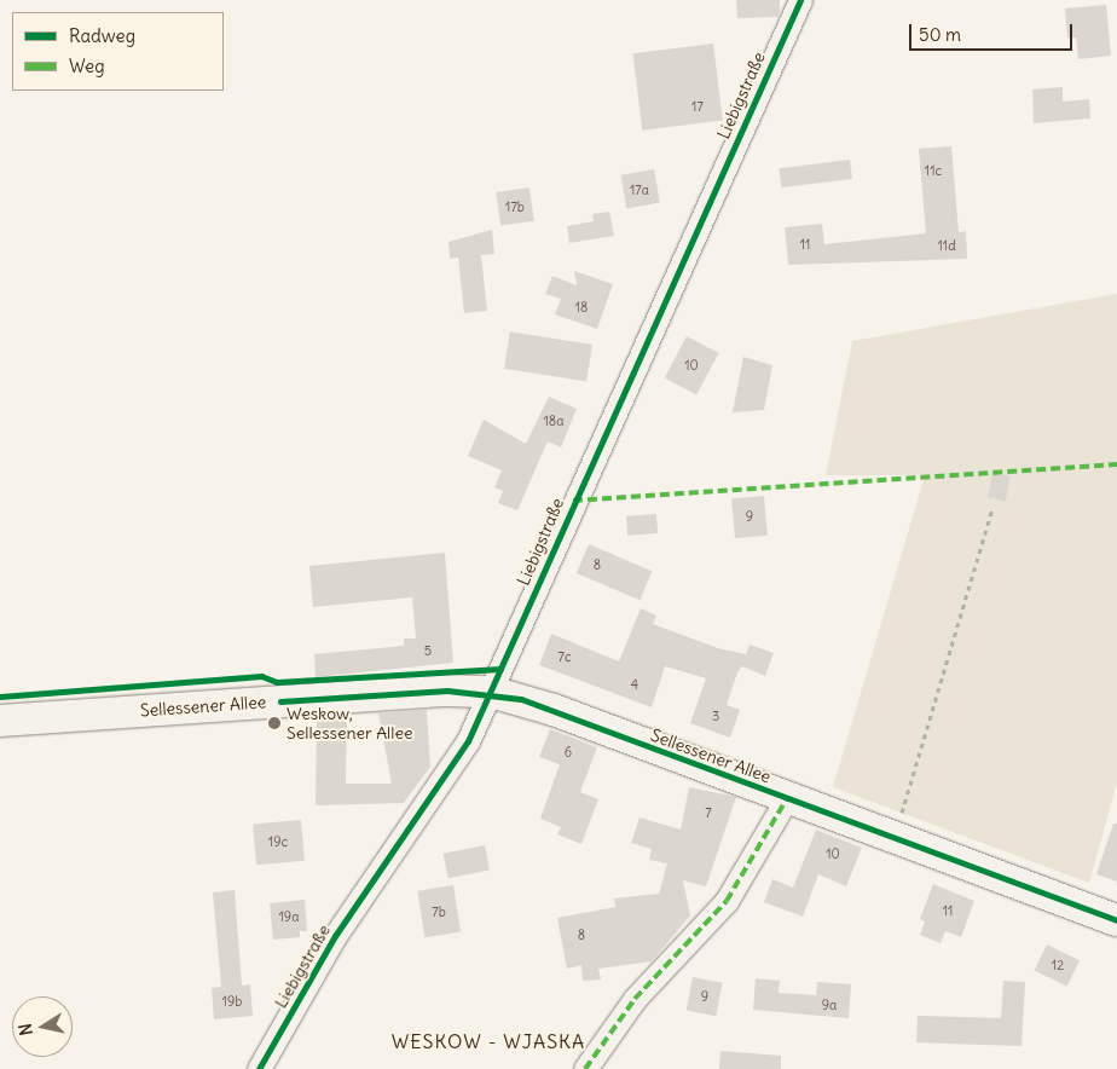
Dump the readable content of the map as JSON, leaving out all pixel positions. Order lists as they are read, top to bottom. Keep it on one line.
{"streets":{"main road":["Sellessener Allee"],"street":["Liebigstraße"]},"crossings":[["Liebigstraße","Sellessener Allee"]],"districts":["WESKOW - WJASKA"],"places":["Weskow, Sellessener Allee"],"house_numbers":["17","11c","17a","17b","11","11d","18","10","18a","9","8","5","7c","4","3","6","7","19c","10","11","7b","19a","8","12","9","19b","9a"],"legend":["Radweg","Weg"],"scale_bar":"50 m","north":"left"}
